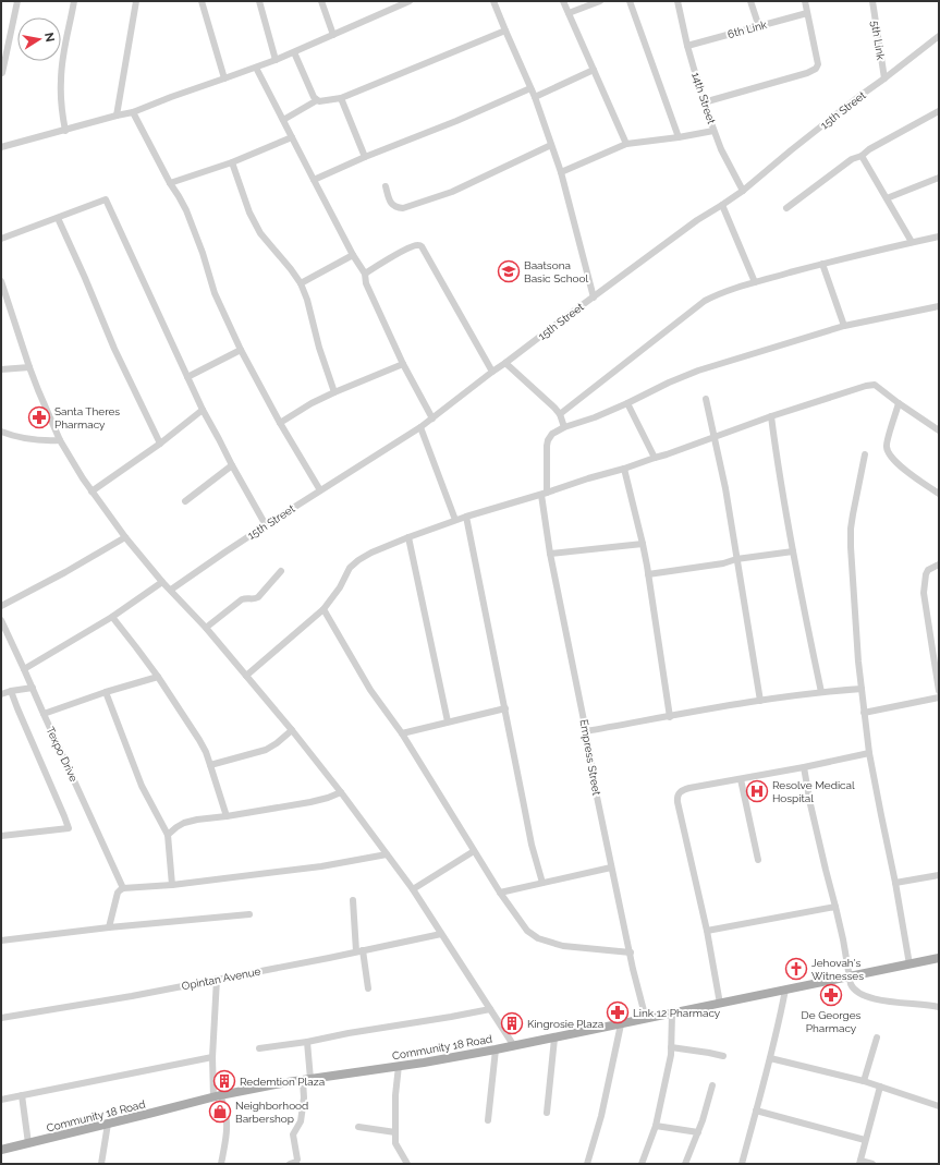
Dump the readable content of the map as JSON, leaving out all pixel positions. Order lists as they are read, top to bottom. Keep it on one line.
{"streets":{"main road":["Community 18 Road"],"street":["6th Link","5th Link","14th Street","15th Street","Texpo Drive","Empress Street","Opintan Avenue"]},"crossings":[["6th Link","14th Street"],["5th Link","15th Street"],["14th Street","15th Street"],["Empress Street","Community 18 Road"]],"places":{"school or university":["Baatsona Basic School"],"pharmacy":["Santa Theres Pharmacy","De Georges Pharmacy","Link 12 Pharmacy"],"hospital":["Resolve Medical Hospital"],"church":["Jehovah's Witnesses"],"building":["Kingrosie Plaza","Redemtion Plaza"],"shop":["Neighborhood Barbershop"]},"north":"right"}
